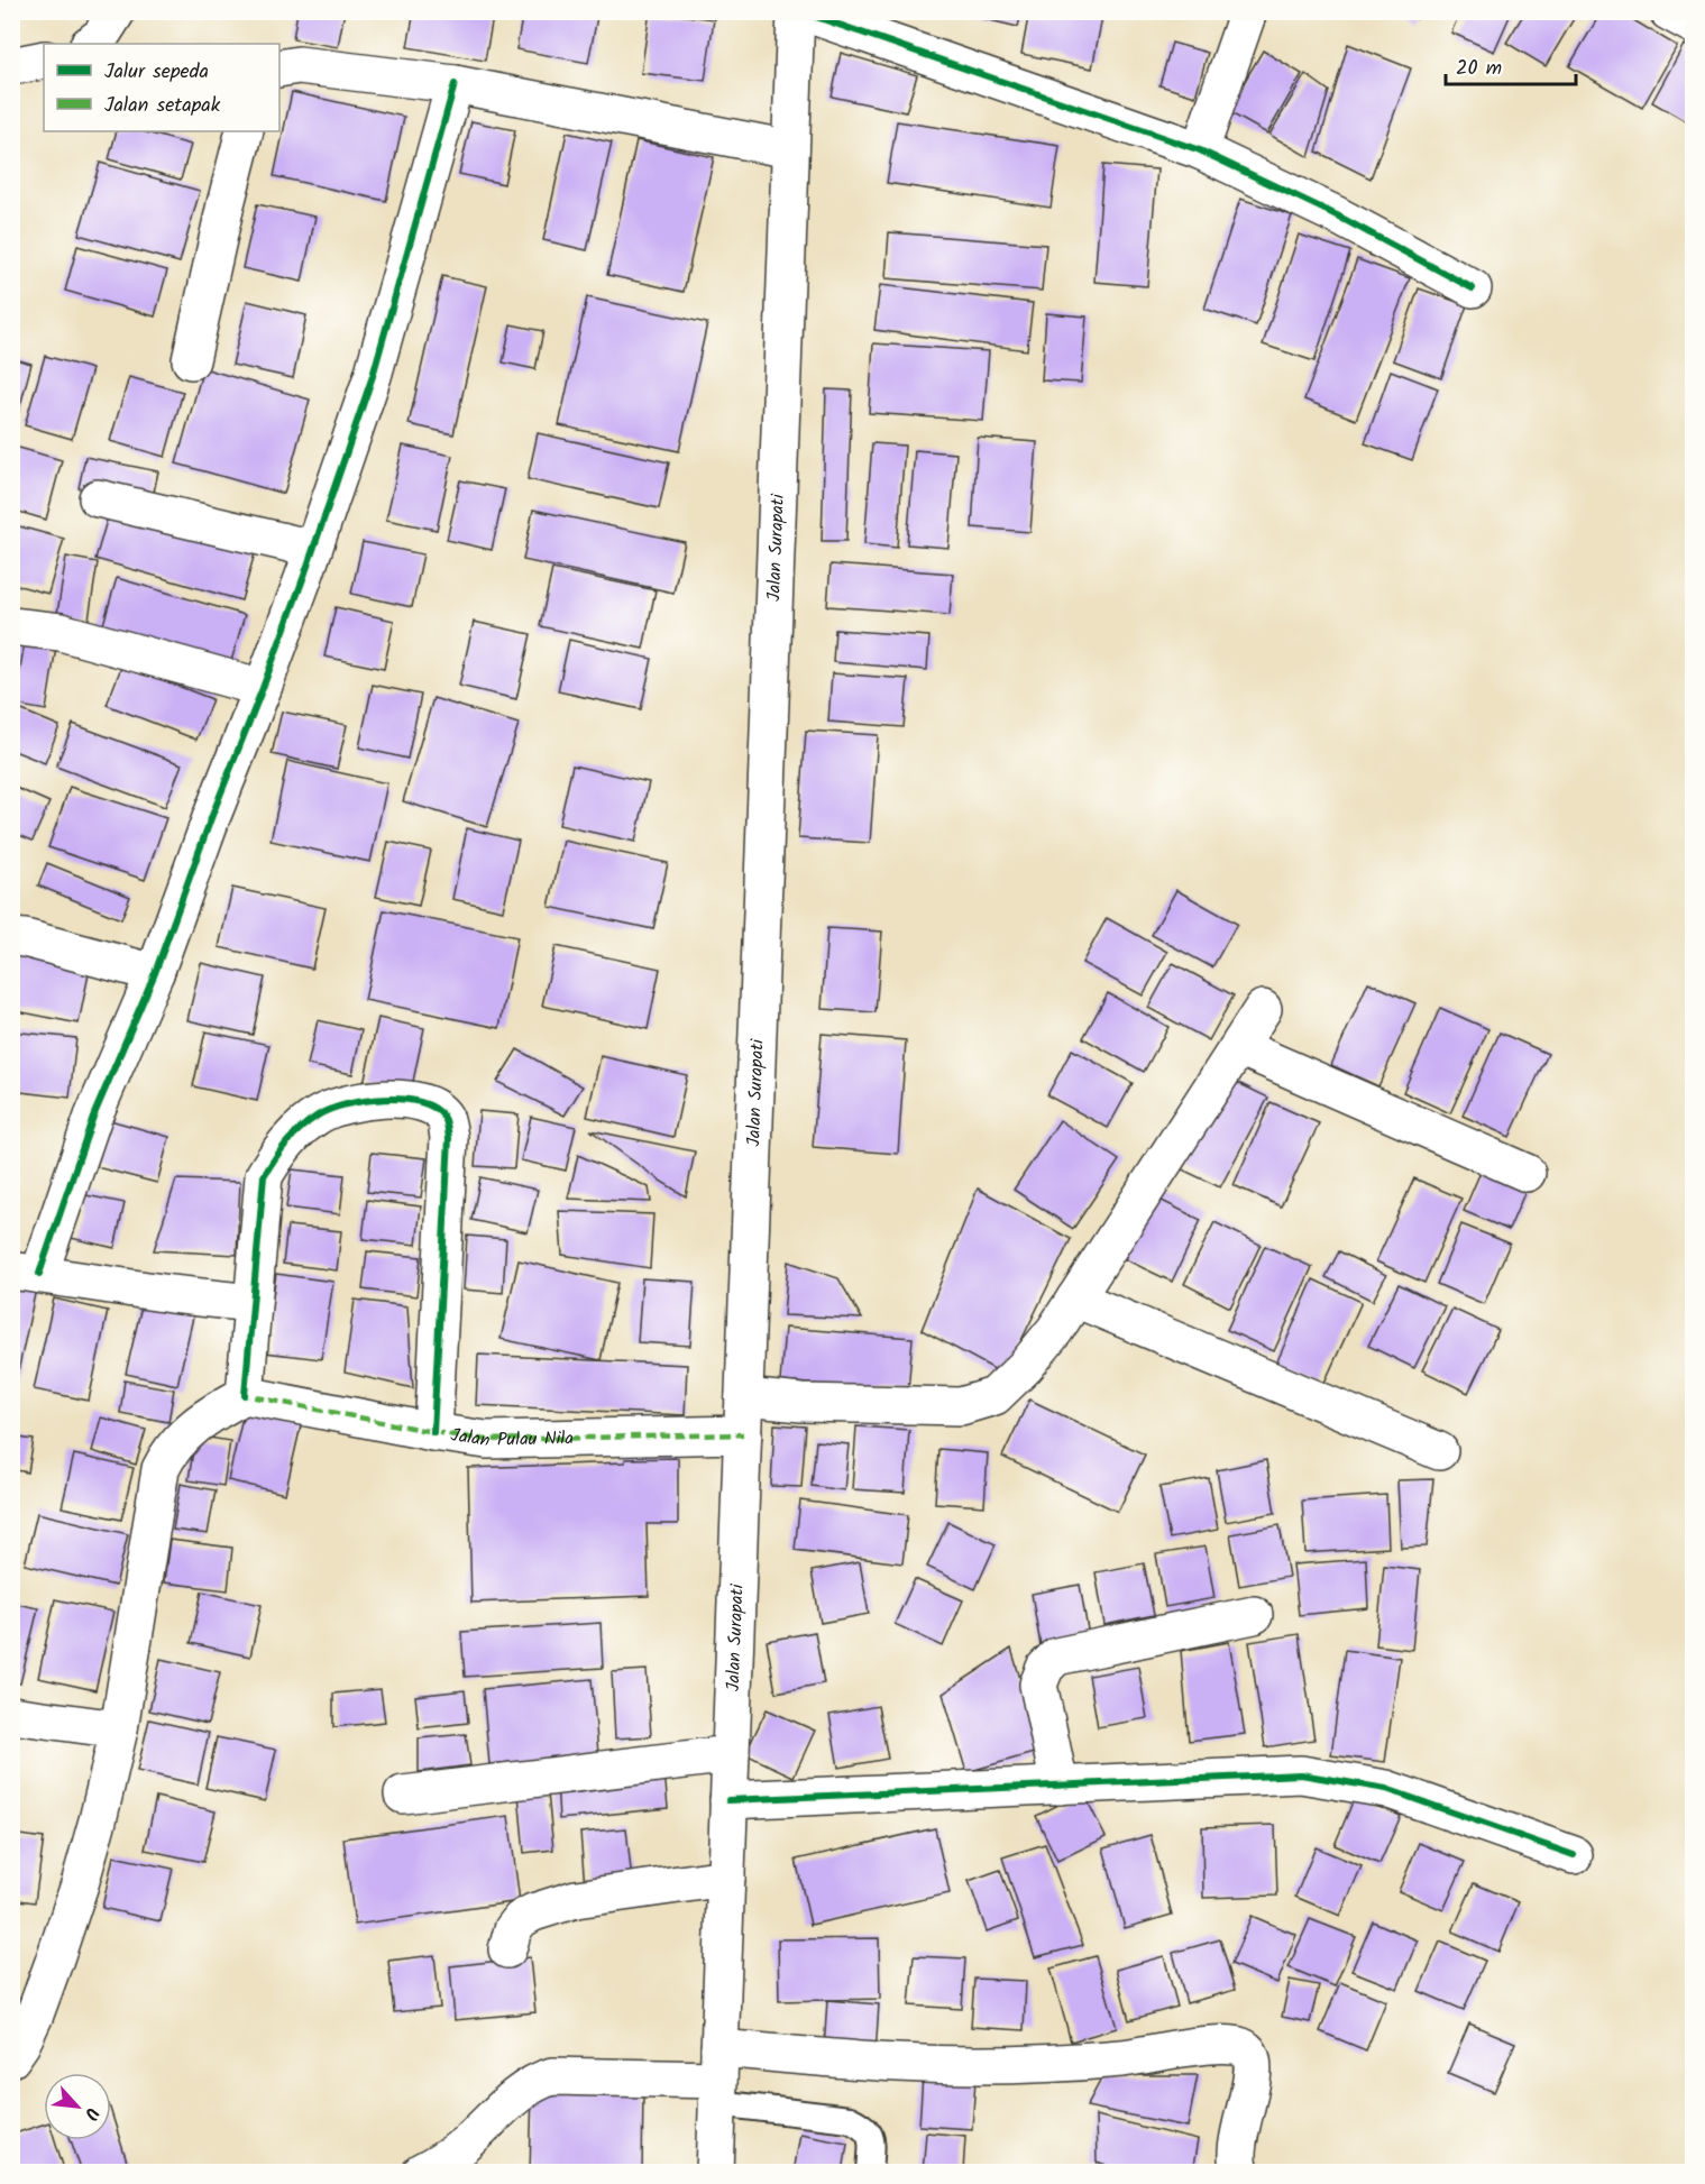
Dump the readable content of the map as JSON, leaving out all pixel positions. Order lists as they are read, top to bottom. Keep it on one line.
{"streets":{"main road":["Jalan Surapati","Jalan Pulau Nila"]},"crossings":[["Jalan Surapati","Jalan Pulau Nila"]],"legend":["Jalur sepeda","Jalan setapak"],"scale_bar":"20 m","north":"bottom right"}
